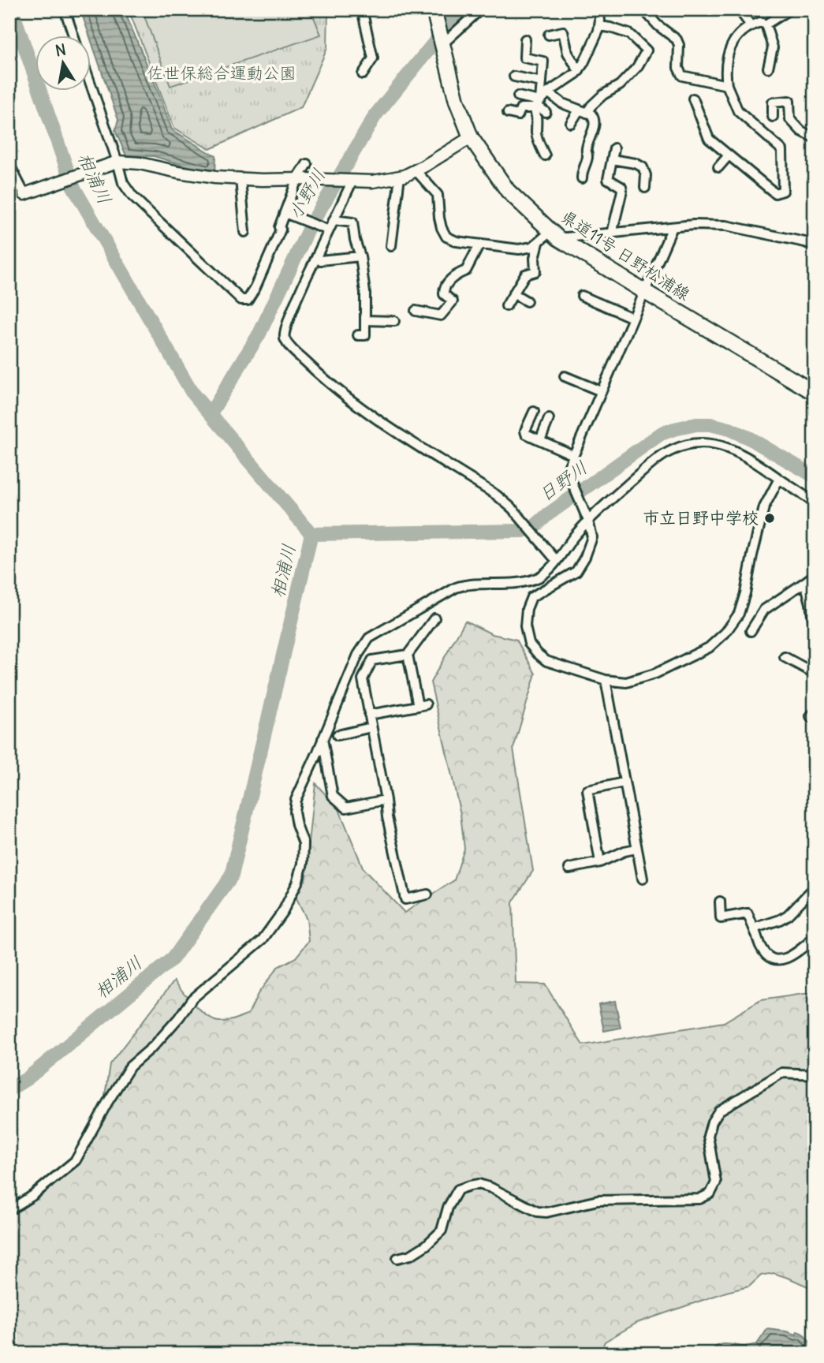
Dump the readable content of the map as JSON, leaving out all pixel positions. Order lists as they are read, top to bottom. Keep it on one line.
{"streets":{"main road":["県道11号 日野松浦線"]},"water":["相浦川","小野川","日野川"],"parks":["佐世保総合運動公園"],"places":["市立日野中学校"],"north":"top"}
